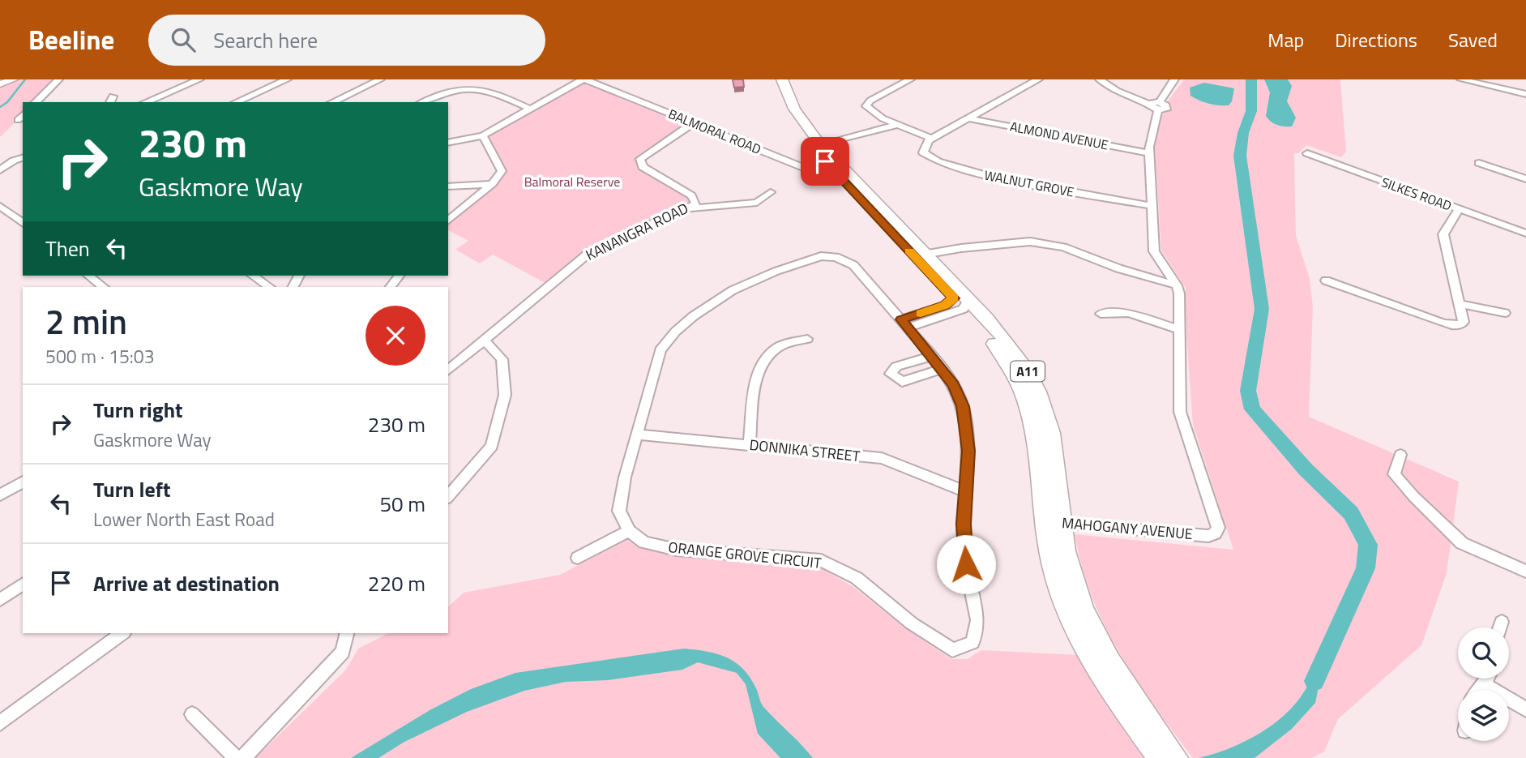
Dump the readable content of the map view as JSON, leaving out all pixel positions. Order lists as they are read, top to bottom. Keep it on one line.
{"streets":{"main road":["A11"],"street":["BALMORAL ROAD","ALMOND AVENUE","WALNUT GROVE","SILKES ROAD","KANANGRA ROAD","DONNIKA STREET","MAHOGANY AVENUE","ORANGE GROVE CIRCUIT"]},"crossings":[["BALMORAL ROAD","KANANGRA ROAD"],["BALMORAL ROAD","A11"],["A11","MAHOGANY AVENUE"],["DONNIKA STREET","ORANGE GROVE CIRCUIT"]],"parks":["Balmoral Reserve"],"page":{"header":"Beeline","search":"Search here","nav":["Map","Directions","Saved"],"turn":["230 m","Gaskmore Way"],"then":"Then","heading":["2 min","500 m · 15:03"],"list":[{"name":"Turn right","note":"Gaskmore Way","value":"230 m"},{"name":"Turn left","note":"Lower North East Road","value":"50 m"},{"name":"Arrive at destination","value":"220 m"}]}}
